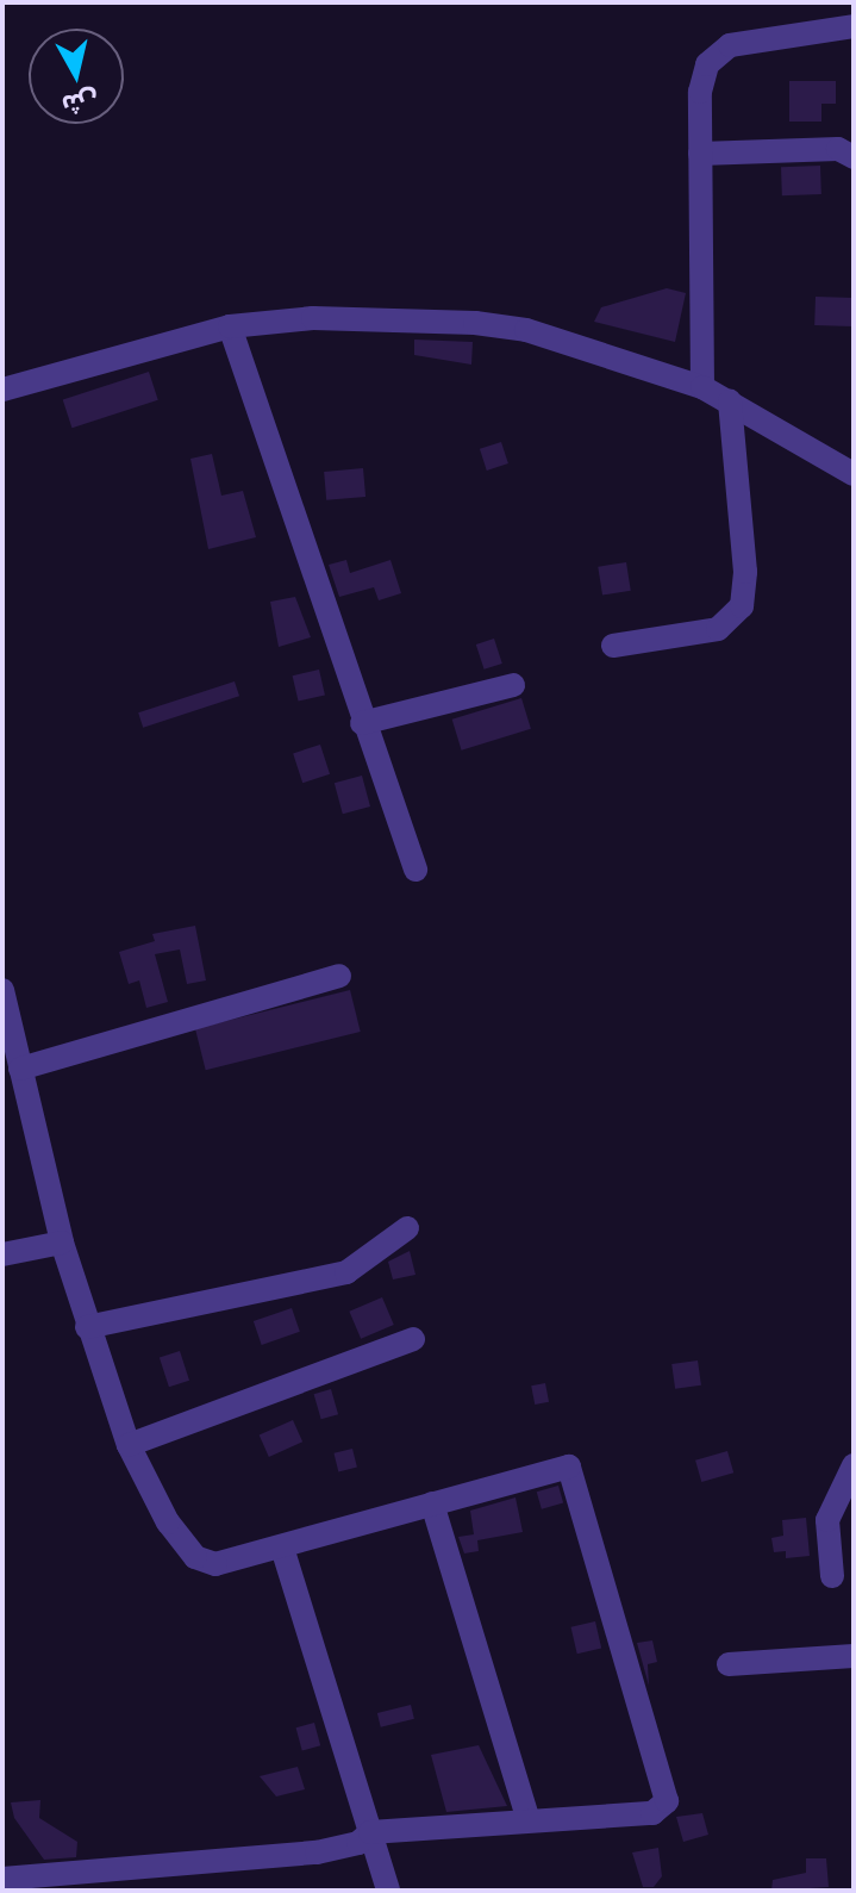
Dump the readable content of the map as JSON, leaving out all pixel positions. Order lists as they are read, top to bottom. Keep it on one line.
{"north":"bottom"}
